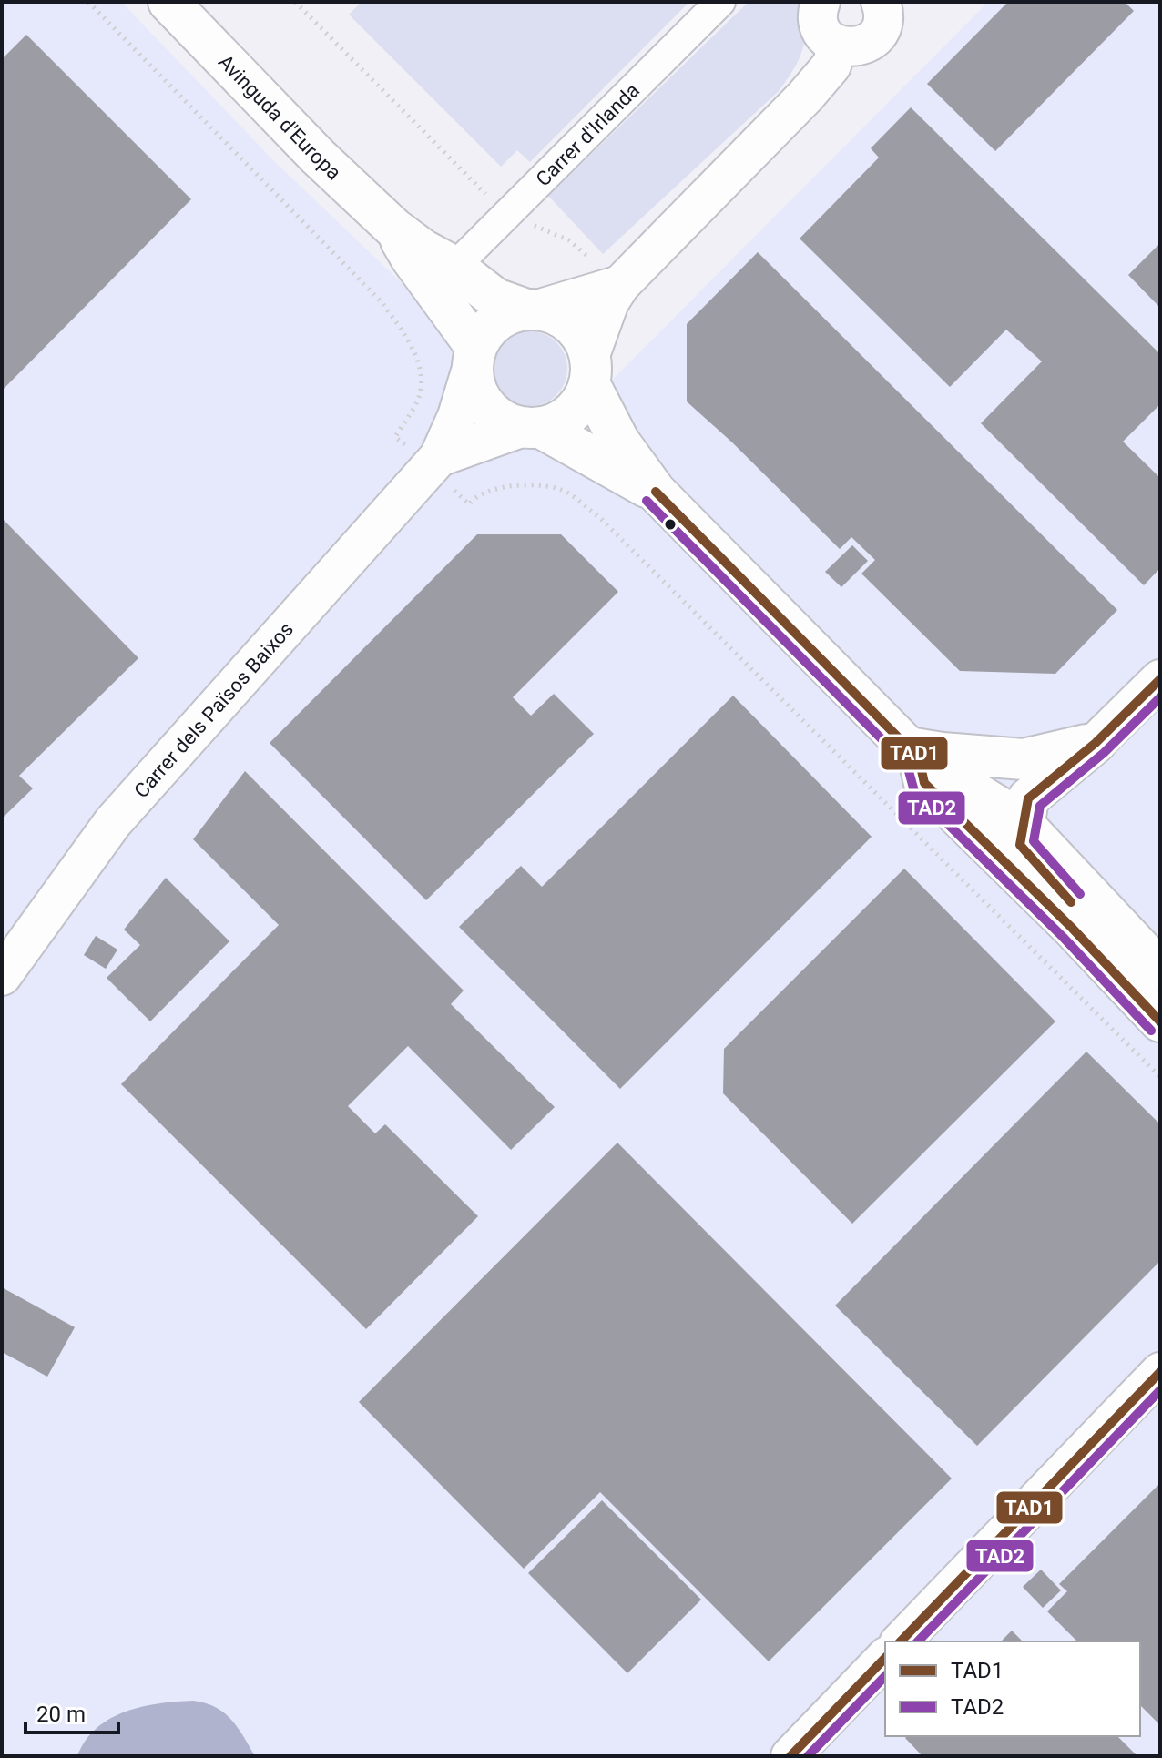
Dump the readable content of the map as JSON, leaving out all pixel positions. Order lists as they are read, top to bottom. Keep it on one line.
{"streets":{"street":["Avinguda d'Europa","Carrer d'Irlanda","Carrer dels Països Baixos"]},"crossings":[["Avinguda d'Europa","Carrer d'Irlanda"],["Avinguda d'Europa","Carrer dels Països Baixos"]],"lines":["transit line TAD1","transit line TAD2"],"legend":["TAD1","TAD2"],"scale_bar":"20 m"}
